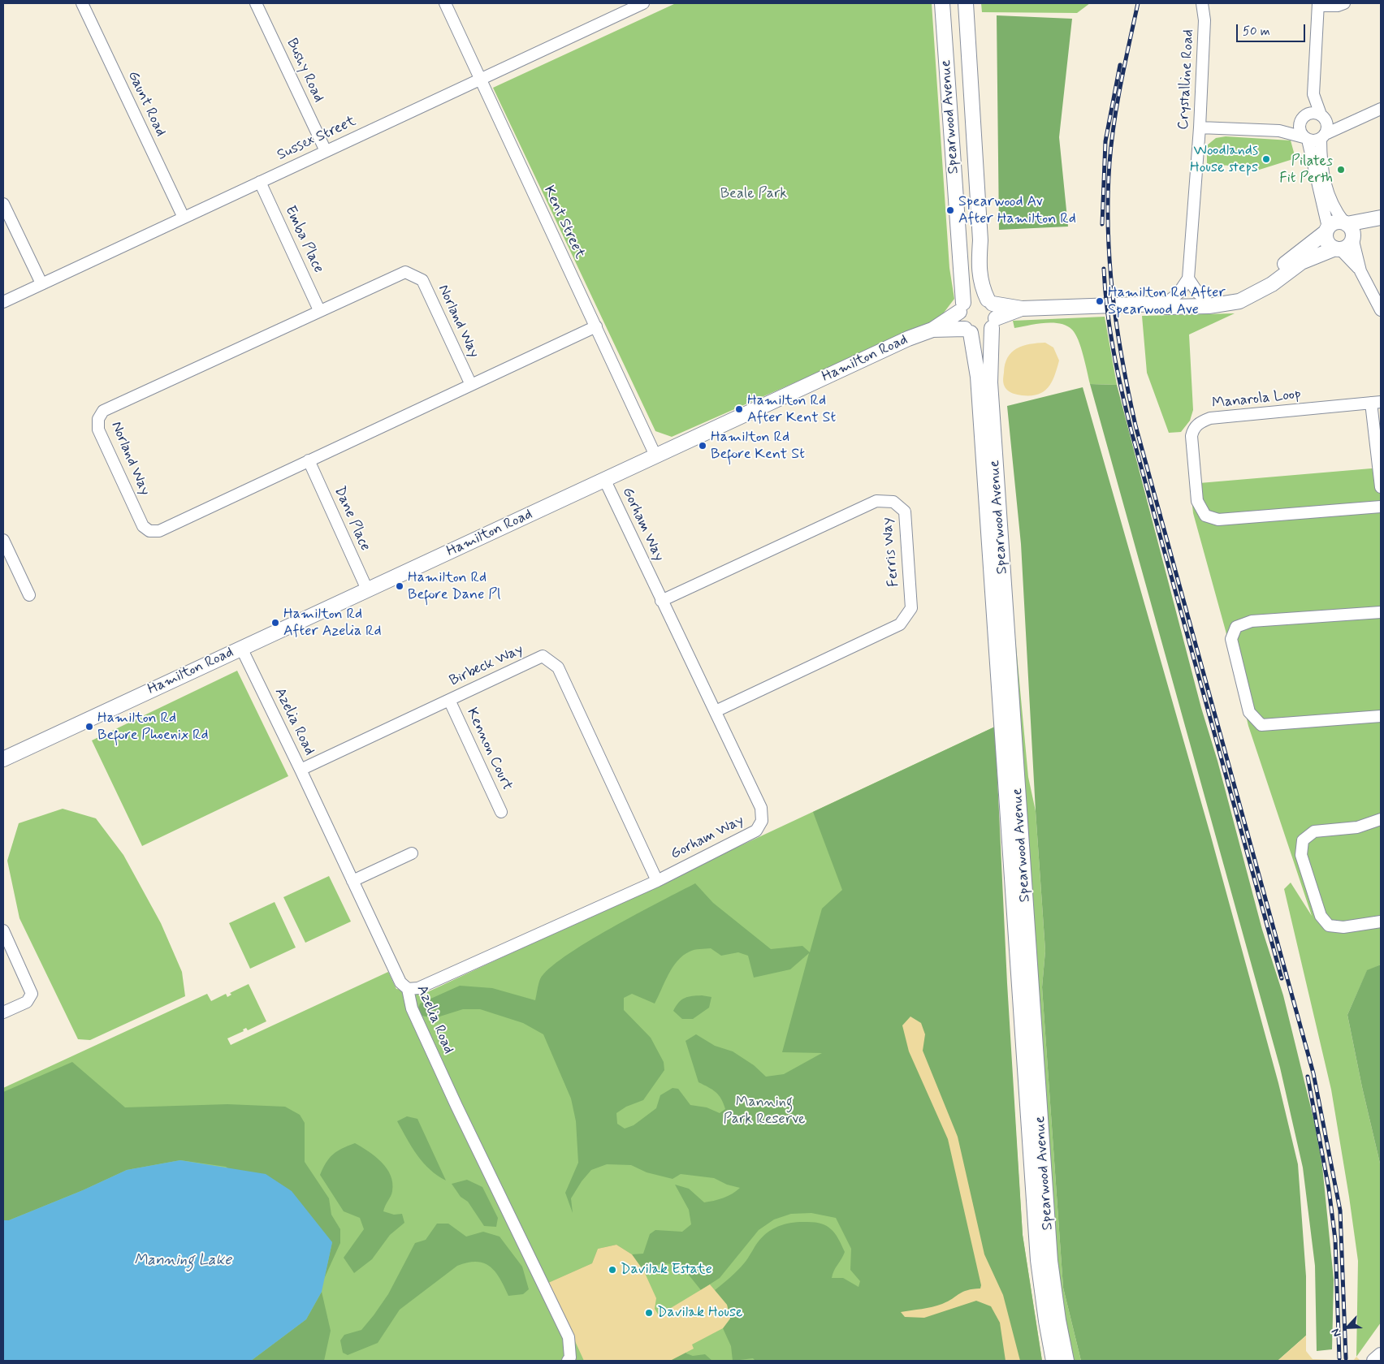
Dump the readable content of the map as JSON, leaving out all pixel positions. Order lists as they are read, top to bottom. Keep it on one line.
{"streets":{"main road":["Spearwood Avenue","Hamilton Road"],"street":["Bushy Road","Crystalline Road","Gaunt Road","Sussex Street","Kent Street","Emba Place","Norland Way","Manarola Loop","Dane Place","Gorham Way","Ferris Way","Birbeck Way","Azelia Road","Kennon Court"]},"crossings":[["Bushy Road","Sussex Street"],["Gaunt Road","Sussex Street"],["Spearwood Avenue","Hamilton Road"],["Sussex Street","Kent Street"],["Sussex Street","Emba Place"],["Kent Street","Norland Way"],["Kent Street","Hamilton Road"],["Emba Place","Norland Way"],["Norland Way","Dane Place"],["Hamilton Road","Dane Place"],["Hamilton Road","Gorham Way"],["Hamilton Road","Azelia Road"],["Gorham Way","Ferris Way"],["Gorham Way","Birbeck Way"],["Gorham Way","Azelia Road"],["Birbeck Way","Azelia Road"],["Birbeck Way","Kennon Court"]],"water":["Manning Lake"],"parks":["Beale Park","Manning Park Reserve"],"places":["Woodlands House steps","Pilates Fit Perth","Spearwood Av After Hamilton Rd","Hamilton Rd After Spearwood Ave","Hamilton Rd After Kent St","Hamilton Rd Before Kent St","Hamilton Rd Before Dane Pl","Hamilton Rd After Azelia Rd","Hamilton Rd Before Phoenix Rd","Davilak Estate","Davilak House"],"scale_bar":"50 m","north":"bottom left"}
